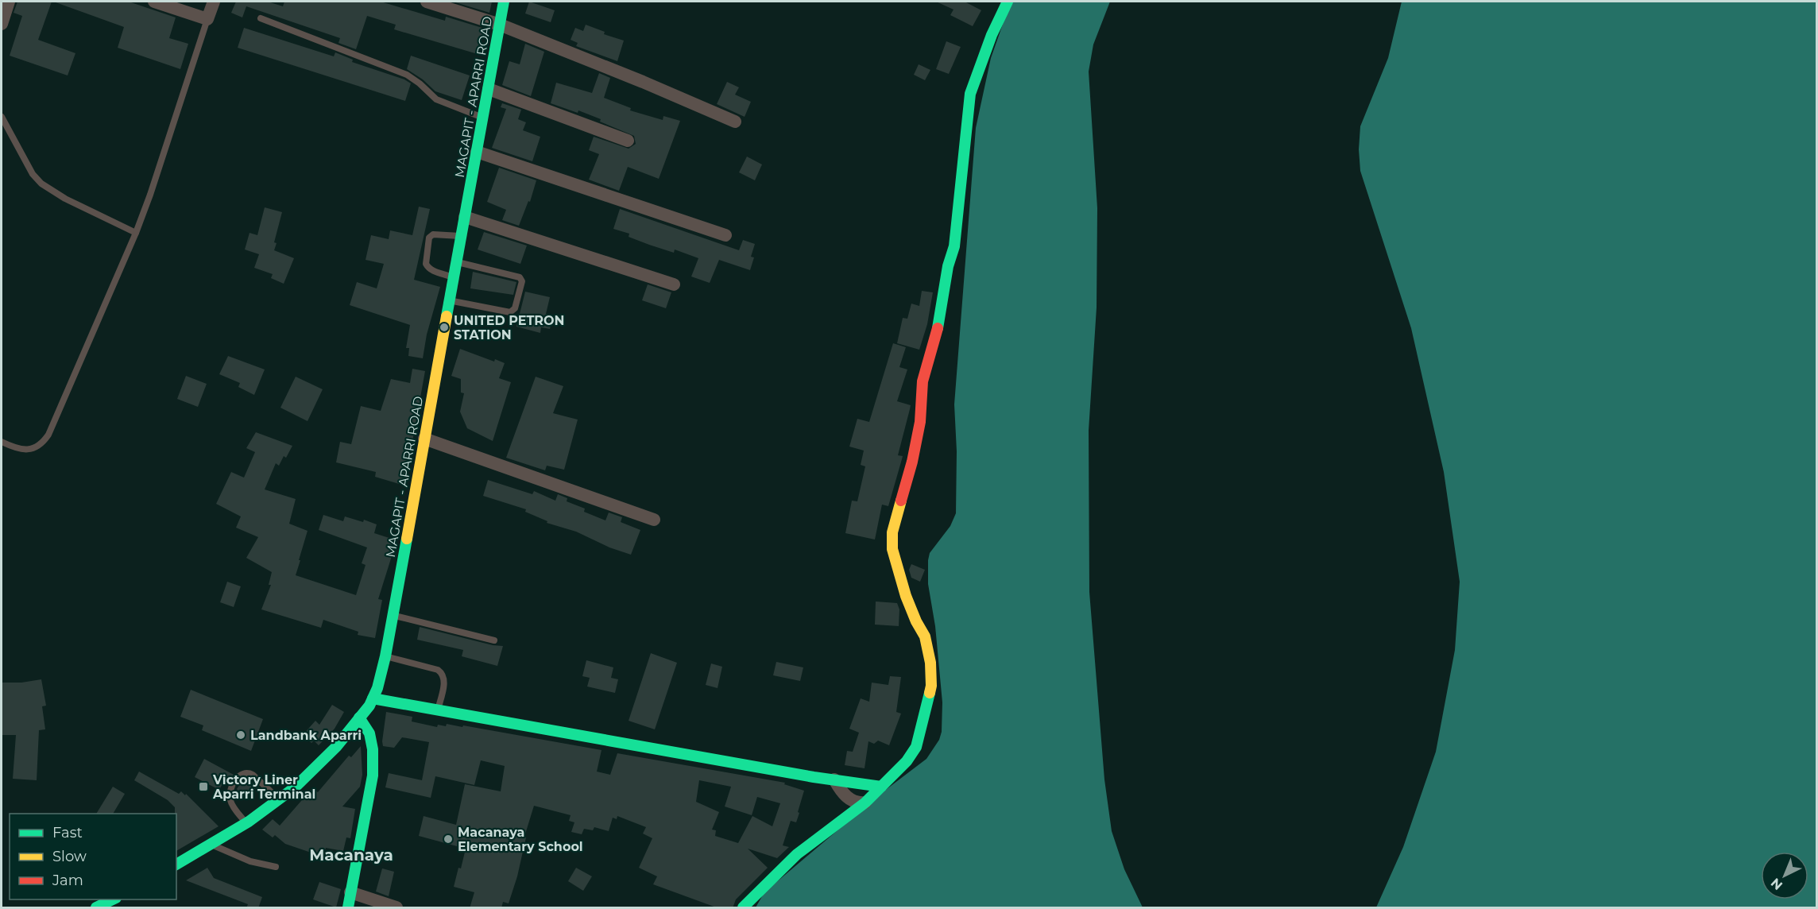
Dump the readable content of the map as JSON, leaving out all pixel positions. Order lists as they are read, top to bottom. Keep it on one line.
{"streets":{"street":["MAGAPIT - APARRI ROAD"]},"districts":["Macanaya"],"places":{"other":["UNITED PETRON STATION","Landbank Aparri","Macanaya Elementary School"],"transit":["Victory Liner Aparri Terminal"]},"legend":["Fast","Slow","Jam"],"north":"bottom left"}
